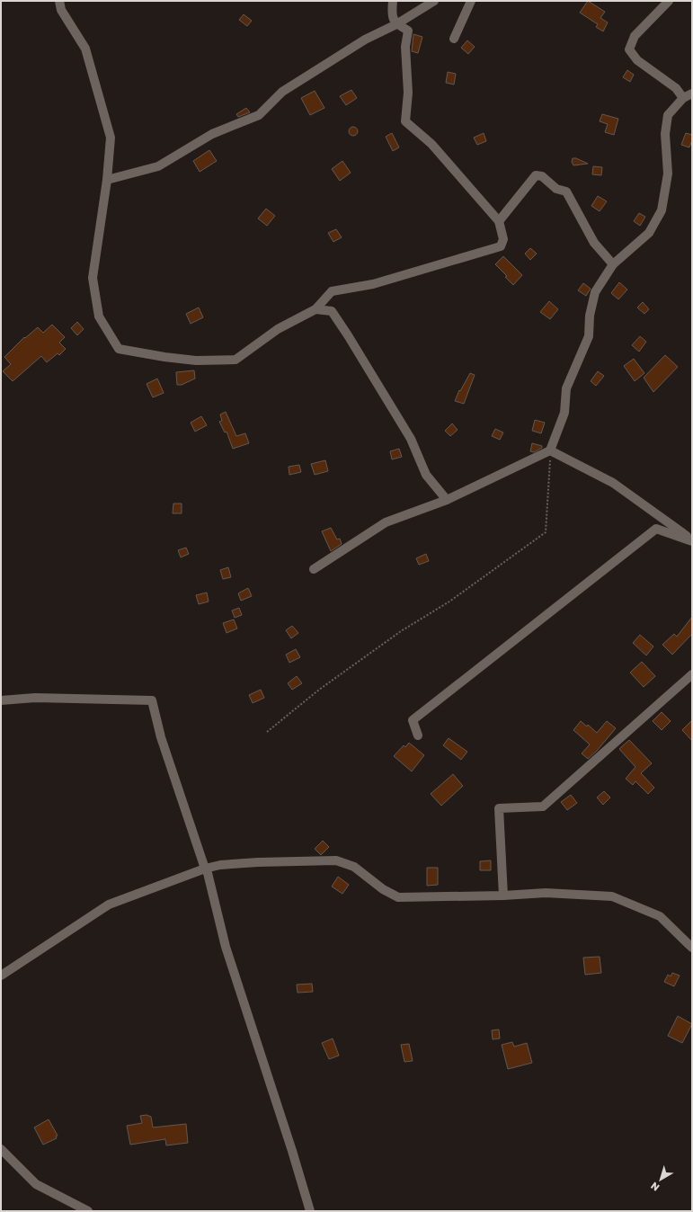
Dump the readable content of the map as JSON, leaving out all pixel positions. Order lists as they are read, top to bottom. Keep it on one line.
{"north":"bottom left"}
